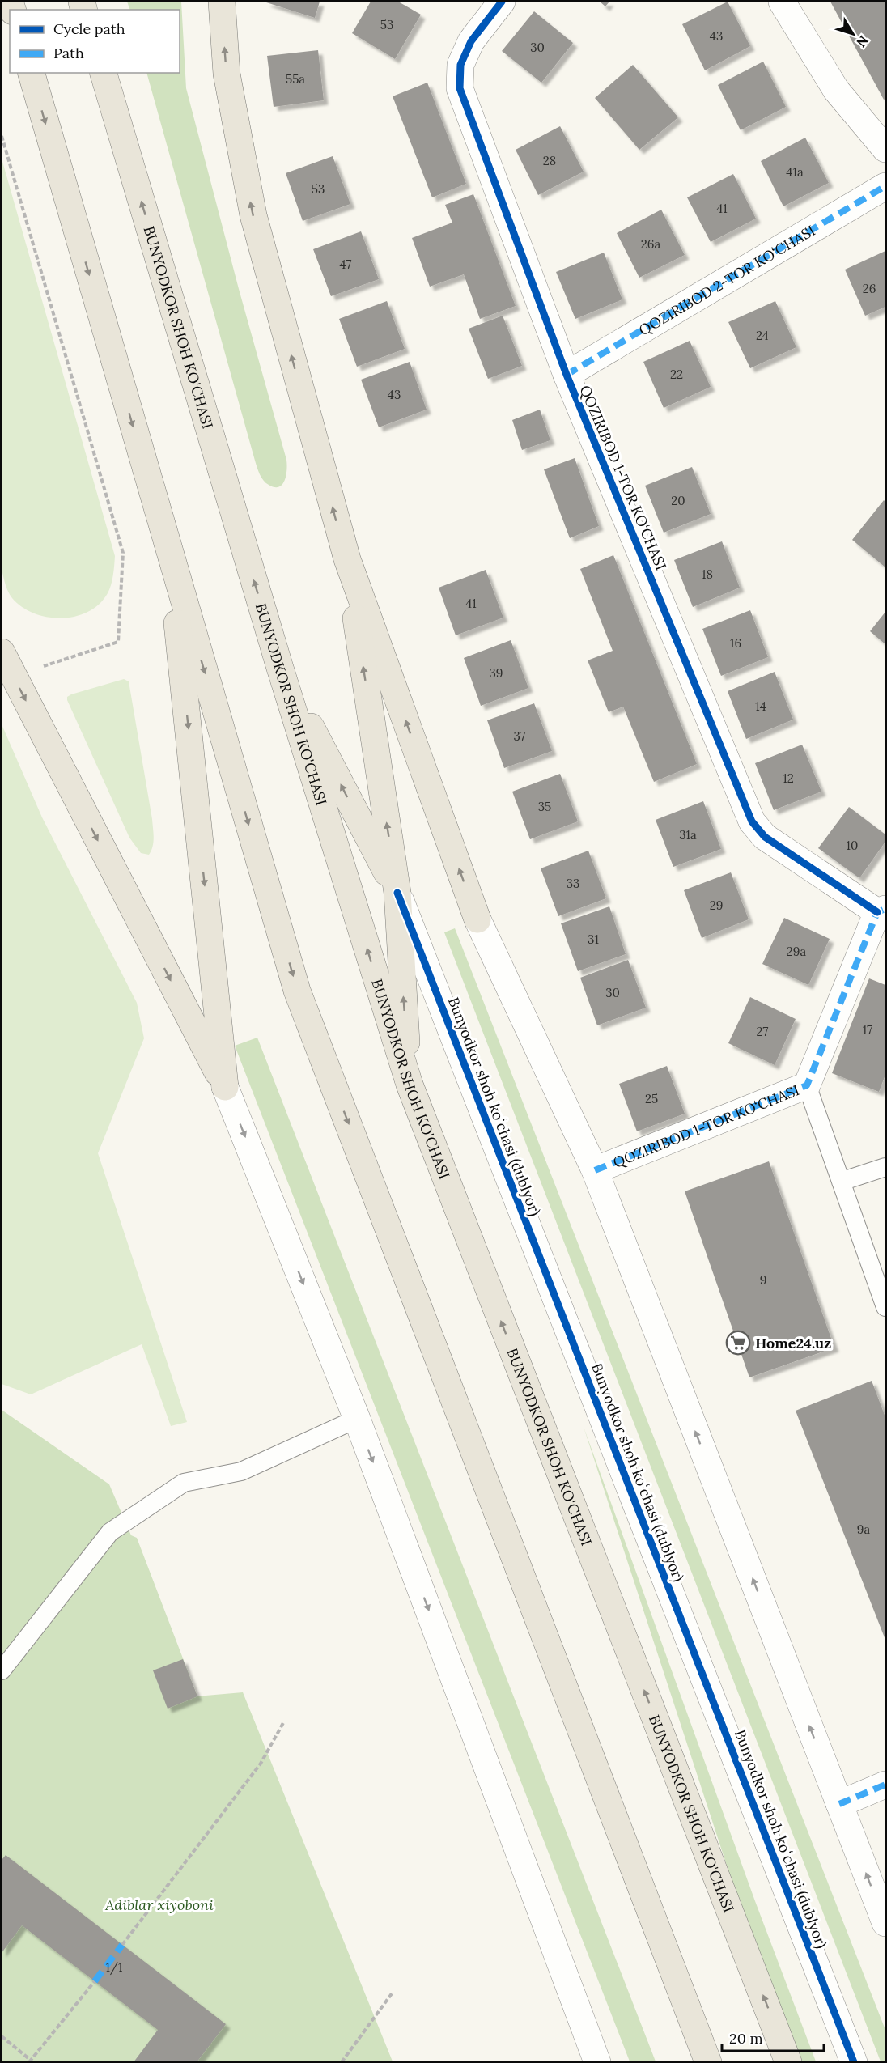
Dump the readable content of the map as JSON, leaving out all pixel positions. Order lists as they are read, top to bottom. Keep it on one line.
{"streets":{"main road":["BUNYODKOR SHOH KO'CHASI"],"street":["QOZIRIBOD 2-TOR KO‘CHASI","QOZIRIBOD 1-TOR KO‘CHASI","Bunyodkor shoh koʻchasi (dublyor)"]},"crossings":[["QOZIRIBOD 2-TOR KO‘CHASI","QOZIRIBOD 1-TOR KO‘CHASI"]],"parks":["Adiblar xiyoboni"],"places":{"supermarket":["Home24.uz"]},"house_numbers":["53","43","30","55а","28","41а","53","41","26а","47","26","24","22","43","20","18","41","16","39","14","37","12","35","31а","10","33","29","31","29а","30","17","27","25","9","9a","1/1"],"legend":["Cycle path","Path"],"scale_bar":"20 m","north":"bottom right"}
